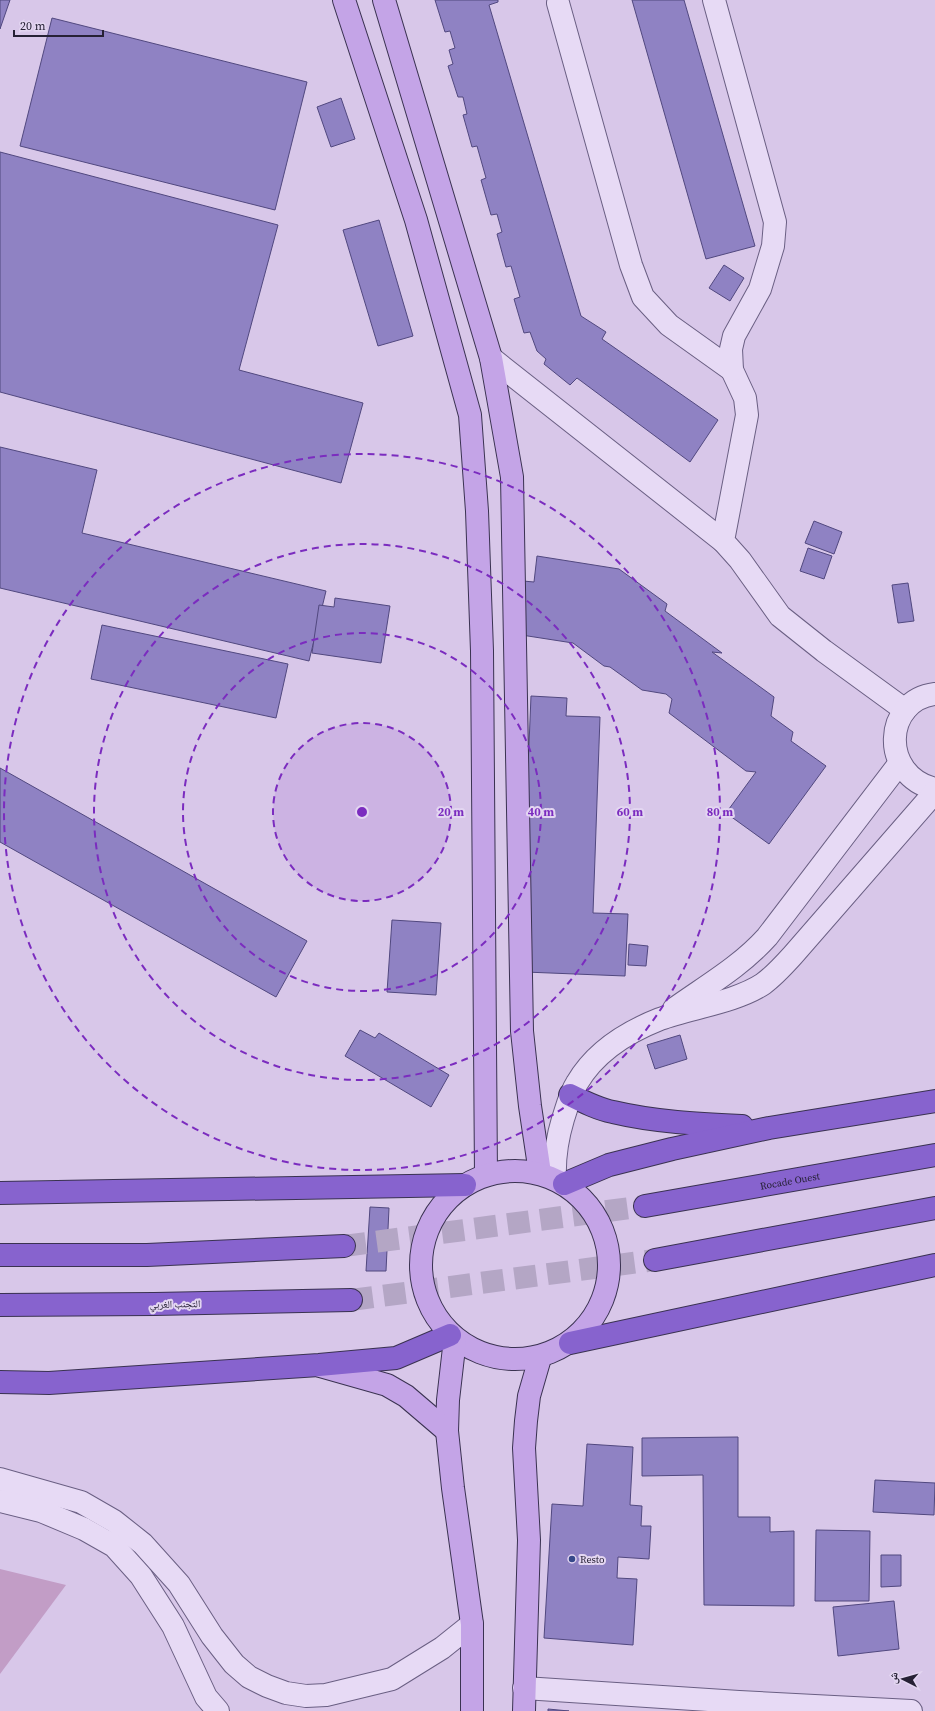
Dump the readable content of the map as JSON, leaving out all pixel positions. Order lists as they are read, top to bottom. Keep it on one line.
{"streets":{"highway":["Rocade Ouest","التجنب الغربي"]},"places":["Resto"],"scale_bar":"20 m","north":"left","rings":["20 m","40 m","60 m","80 m"]}
